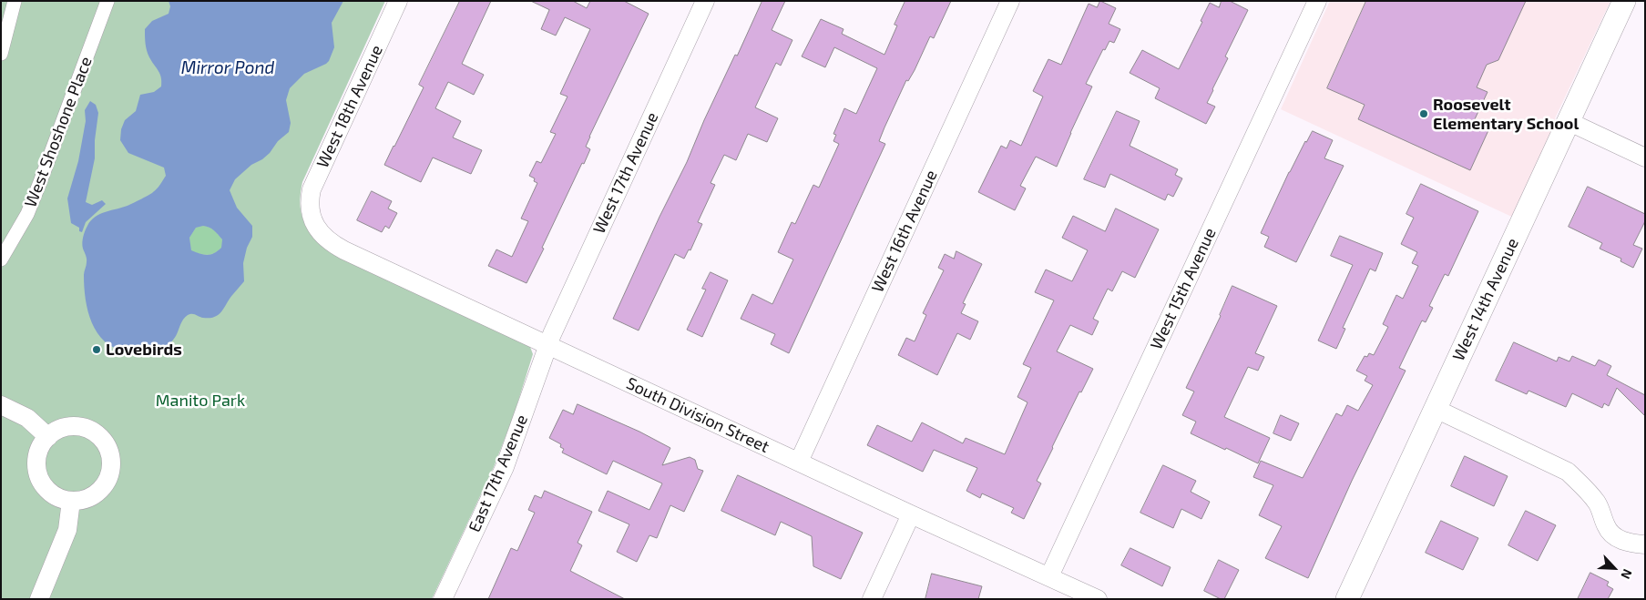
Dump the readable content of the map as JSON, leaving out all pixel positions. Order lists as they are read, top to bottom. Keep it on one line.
{"streets":{"street":["West 18th Avenue","West Shoshone Place","West 17th Avenue","West 16th Avenue","West 15th Avenue","West 14th Avenue","South Division Street","East 17th Avenue"]},"crossings":[["West 18th Avenue","South Division Street"],["West 17th Avenue","South Division Street"],["West 17th Avenue","East 17th Avenue"],["West 16th Avenue","South Division Street"],["West 15th Avenue","South Division Street"],["South Division Street","East 17th Avenue"]],"water":["Mirror Pond"],"parks":["Manito Park"],"places":["Roosevelt Elementary School","Lovebirds"],"north":"bottom right"}
